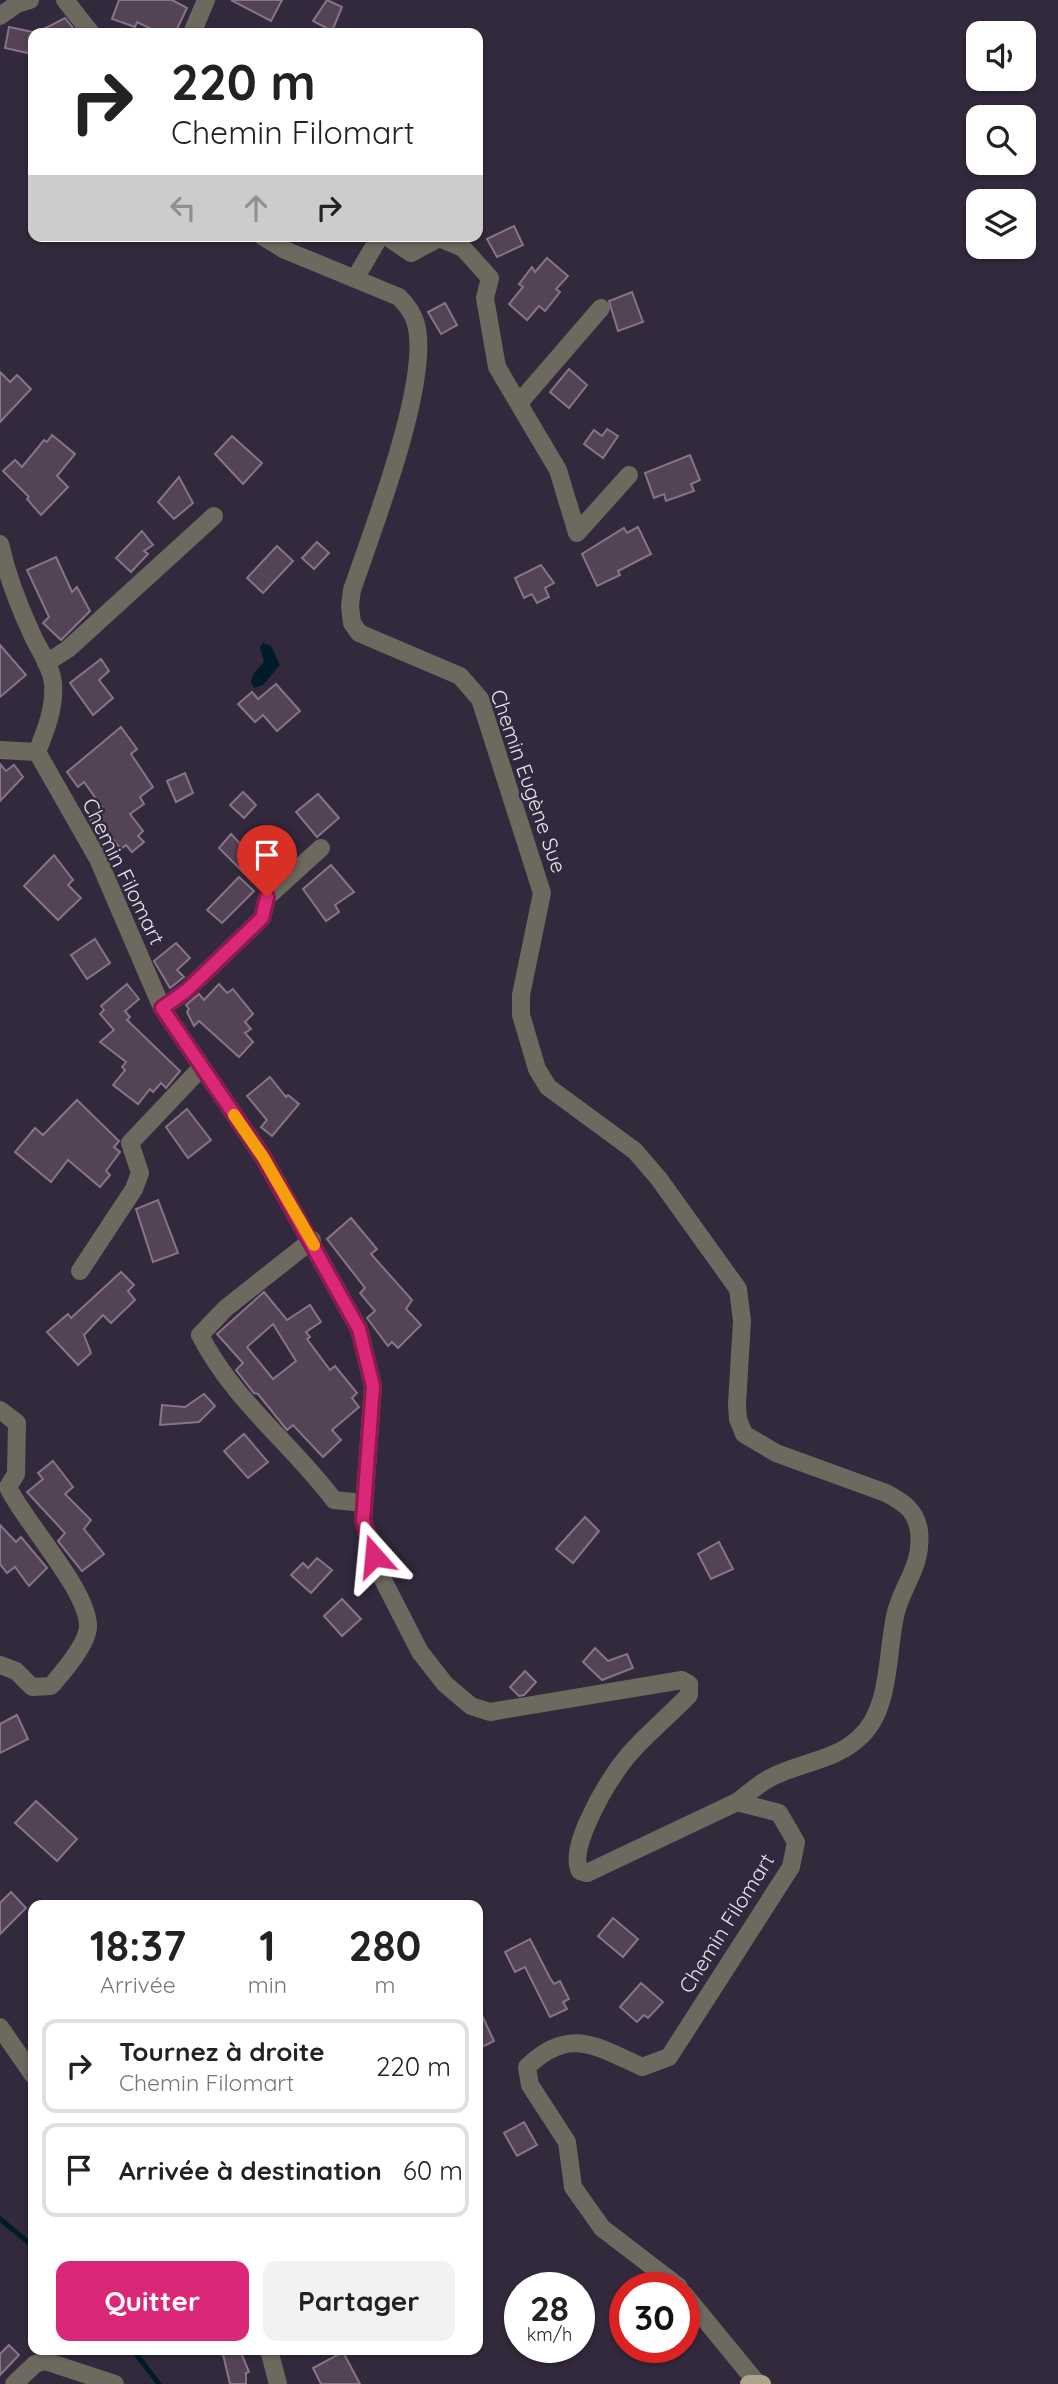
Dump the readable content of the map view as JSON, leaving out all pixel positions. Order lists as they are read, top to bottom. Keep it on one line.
{"streets":{"street":["Chemin Eugène Sue","Chemin Filomart"]},"crossings":[["Chemin Eugène Sue","Chemin Filomart"]],"page":{"turn":["220 m","Chemin Filomart"],"eta":["18:37","Arrivée","1","min","280","m"],"list":[{"name":"Tournez à droite","note":"Chemin Filomart","value":"220 m"},{"name":"Arrivée à destination","value":"60 m"}],"buttons":["Quitter","Partager"],"speed":"28 km/h","limit":"30"}}
